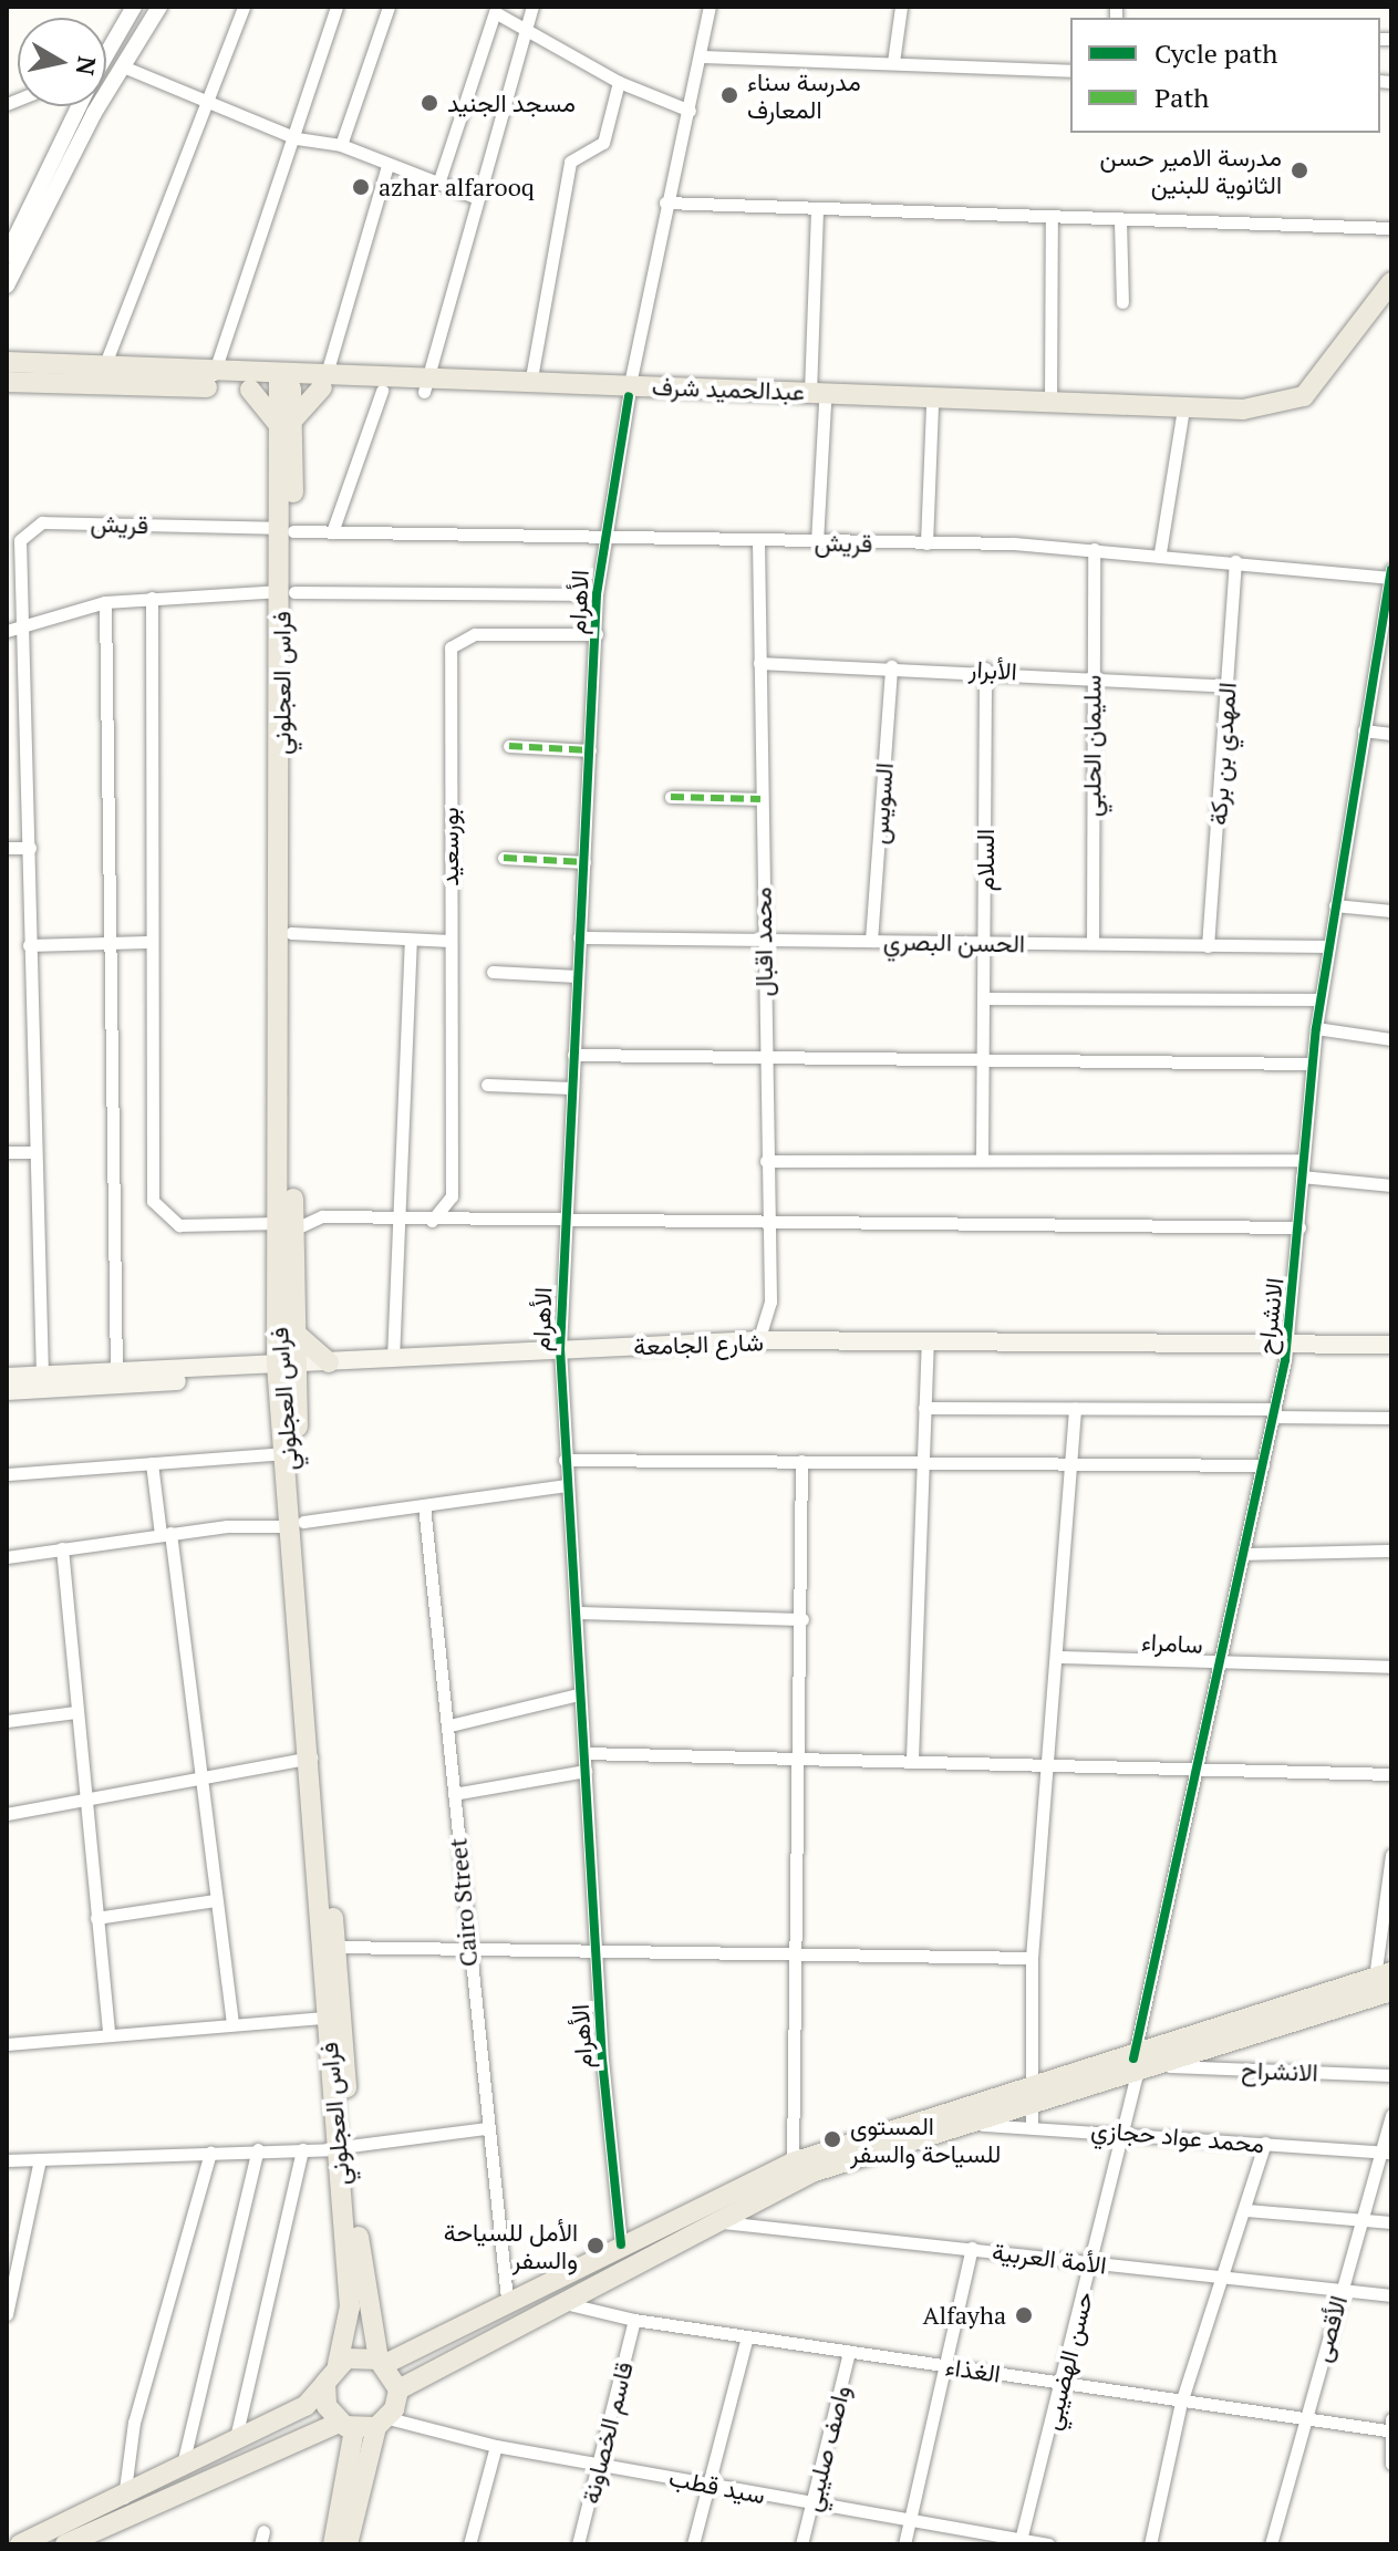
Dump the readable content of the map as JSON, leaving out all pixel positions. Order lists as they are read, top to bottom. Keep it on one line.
{"streets":{"main road":["عبدالحميد شرف","فراس العجلوني","شارع الجامعة"],"street":["قريش","الأهرام","الأبرار","سليمان الحلبي","المهدي بن بركة","السويس","بورسعيد","السلام","محمد اقبال","الحسن البصري","الانشراح","سامراء","Cairo Street","محمد عواد حجازي","الأمة العربية","الأقصى","حسن الهضيبي","الغذاء","قاسم الخصاونة","واصف صليبي","سيد قطب"]},"crossings":[["عبدالحميد شرف","الأهرام"],["عبدالحميد شرف","فراس العجلوني"],["قريش","الأهرام"],["قريش","فراس العجلوني"],["قريش","سليمان الحلبي"],["قريش","المهدي بن بركة"],["قريش","محمد اقبال"],["قريش","الانشراح"],["الأهرام","بورسعيد"],["الأهرام","الحسن البصري"],["الأهرام","شارع الجامعة"],["الأبرار","سليمان الحلبي"],["الأبرار","المهدي بن بركة"],["الأبرار","السويس"],["الأبرار","السلام"],["الأبرار","محمد اقبال"],["فراس العجلوني","شارع الجامعة"],["فراس العجلوني","سيد قطب"],["سليمان الحلبي","الحسن البصري"],["المهدي بن بركة","الحسن البصري"],["السويس","الحسن البصري"],["السلام","الحسن البصري"],["محمد اقبال","الحسن البصري"],["محمد اقبال","شارع الجامعة"],["الحسن البصري","الانشراح"],["الانشراح","شارع الجامعة"],["الانشراح","سامراء"],["الانشراح","حسن الهضيبي"],["محمد عواد حجازي","الأقصى"],["محمد عواد حجازي","حسن الهضيبي"],["الأمة العربية","الأقصى"],["الأمة العربية","حسن الهضيبي"],["الأقصى","الغذاء"],["حسن الهضيبي","الغذاء"],["حسن الهضيبي","سيد قطب"],["الغذاء","قاسم الخصاونة"],["الغذاء","واصف صليبي"],["قاسم الخصاونة","سيد قطب"],["واصف صليبي","سيد قطب"]],"places":["مدرسة سناء المعارف","مسجد الجنيد","مدرسة الامير حسن الثانوية للبنين","azhar alfarooq","المستوى للسياحة والسفر","الأمل للسياحة والسفر","Alfayha"],"legend":["Cycle path","Path"],"north":"right"}
